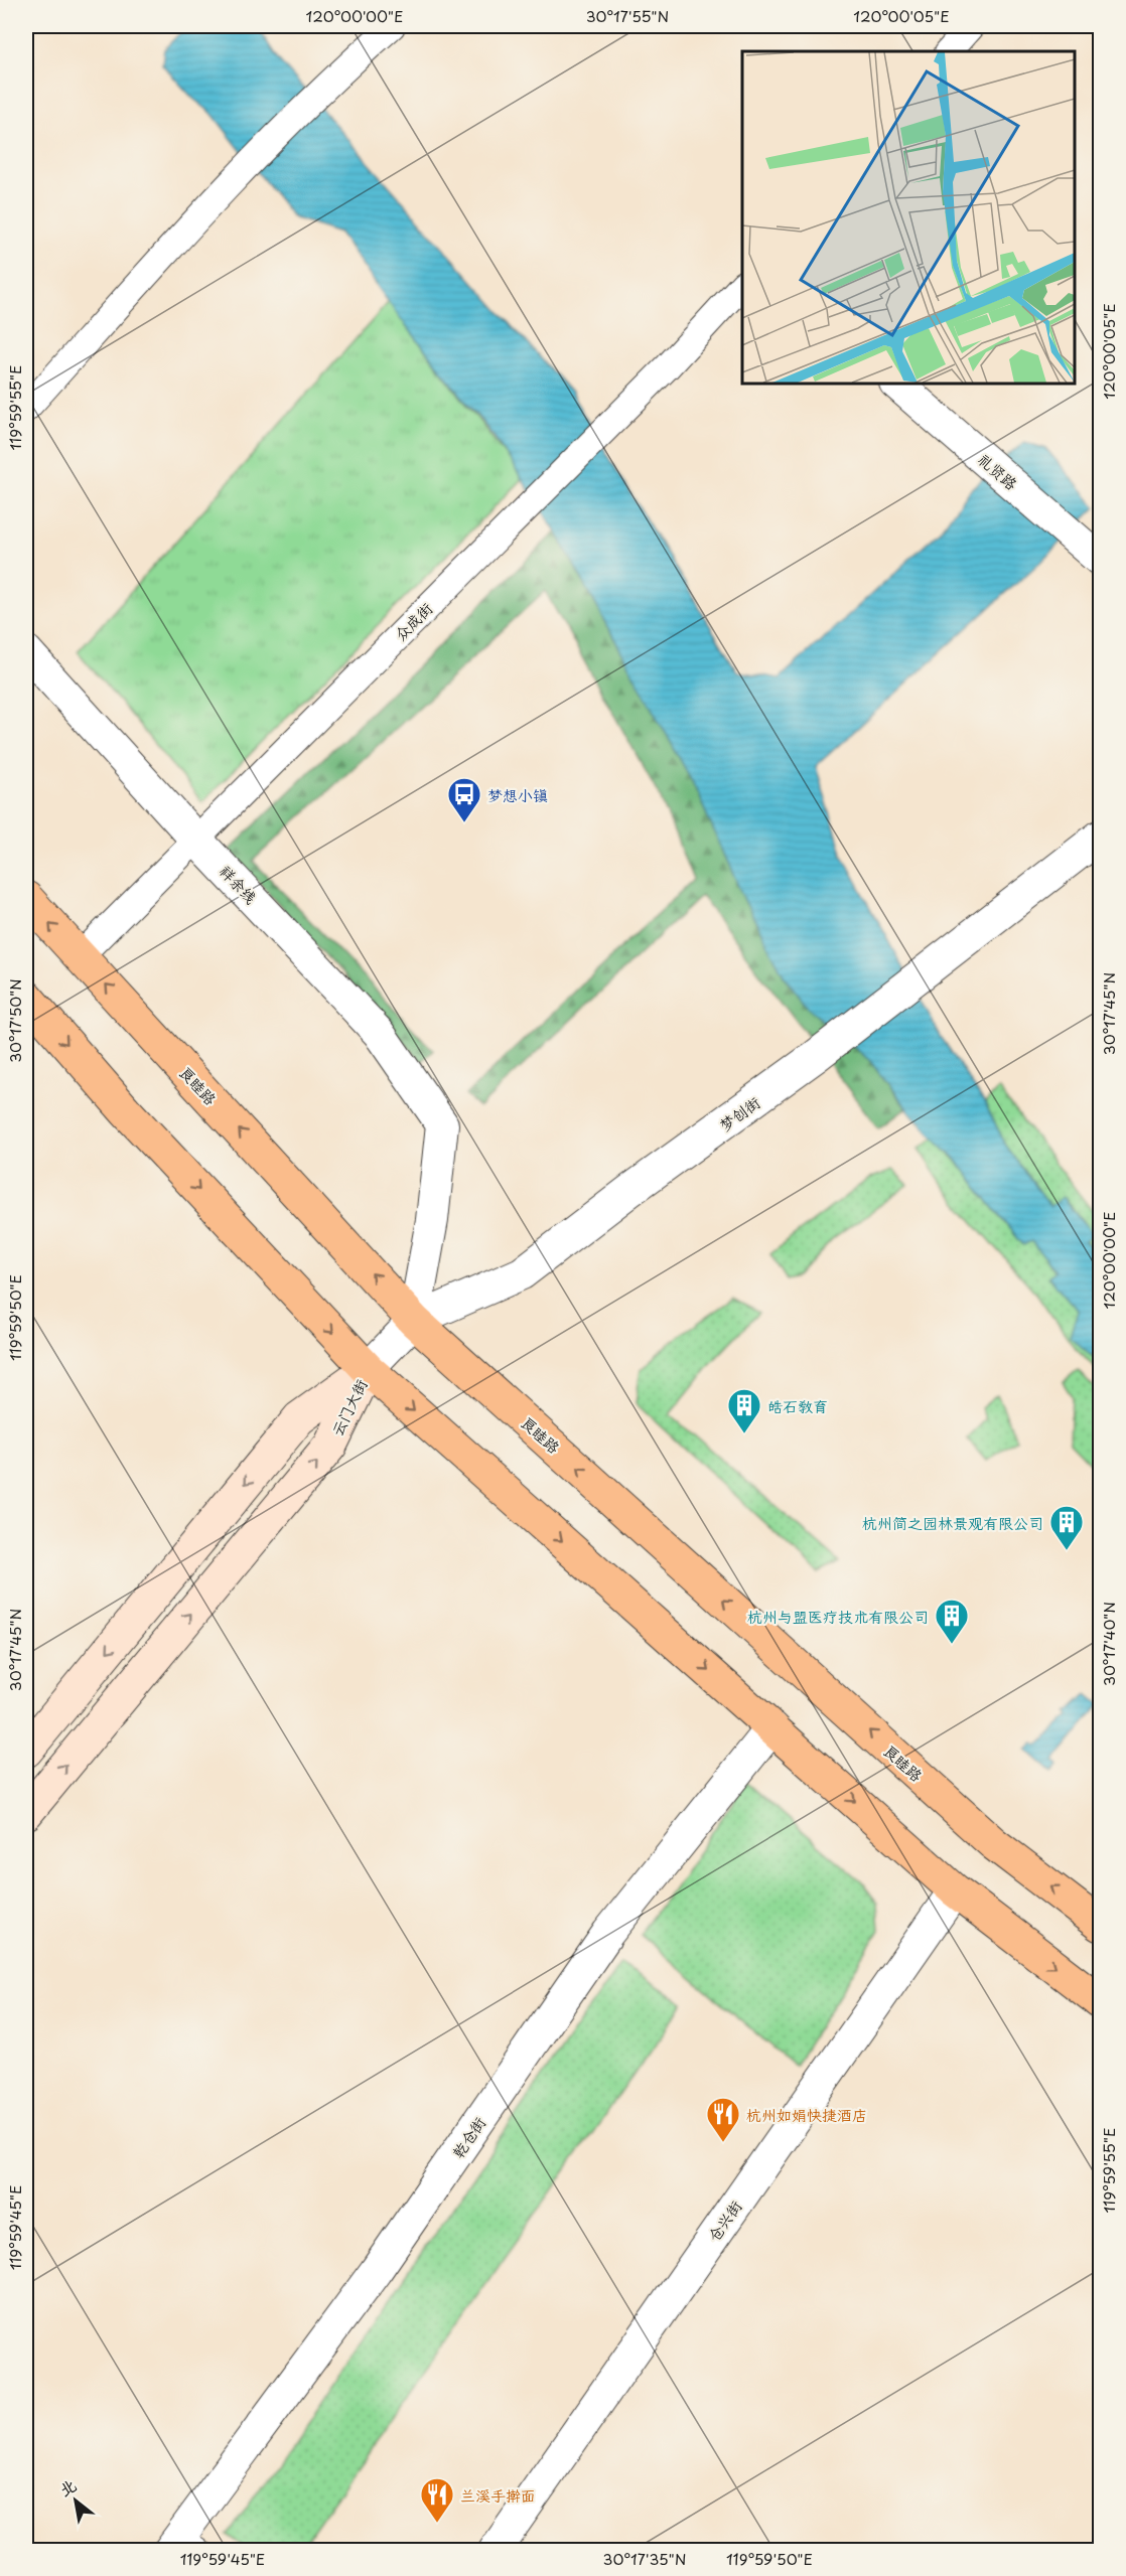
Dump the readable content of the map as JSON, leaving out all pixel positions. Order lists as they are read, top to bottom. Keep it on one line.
{"streets":{"main road":["良睦路","云门大街"],"street":["礼贤路","众成街","祥余线","梦创街","乾仓街","仓兴街"]},"crossings":[["众成街","祥余线"],["众成街","良睦路"],["祥余线","良睦路"],["祥余线","梦创街"],["良睦路","梦创街"],["梦创街","云门大街"]],"places":{"bus stop":["梦想小镇"],"building":["皓石教育","杭州简之园林景观有限公司","杭州与盟医疗技术有限公司"],"restaurant":["杭州如娟快捷酒店","兰溪手擀面"]},"north":"top left","coordinates":["120°00'00\"E","30°17'55\"N","120°00'05\"E","119°59'55\"E","30°17'45\"N","30°17'50\"N","119°59'50\"E","30°17'40\"N","119°59'45\"E","30°17'35\"N"]}
